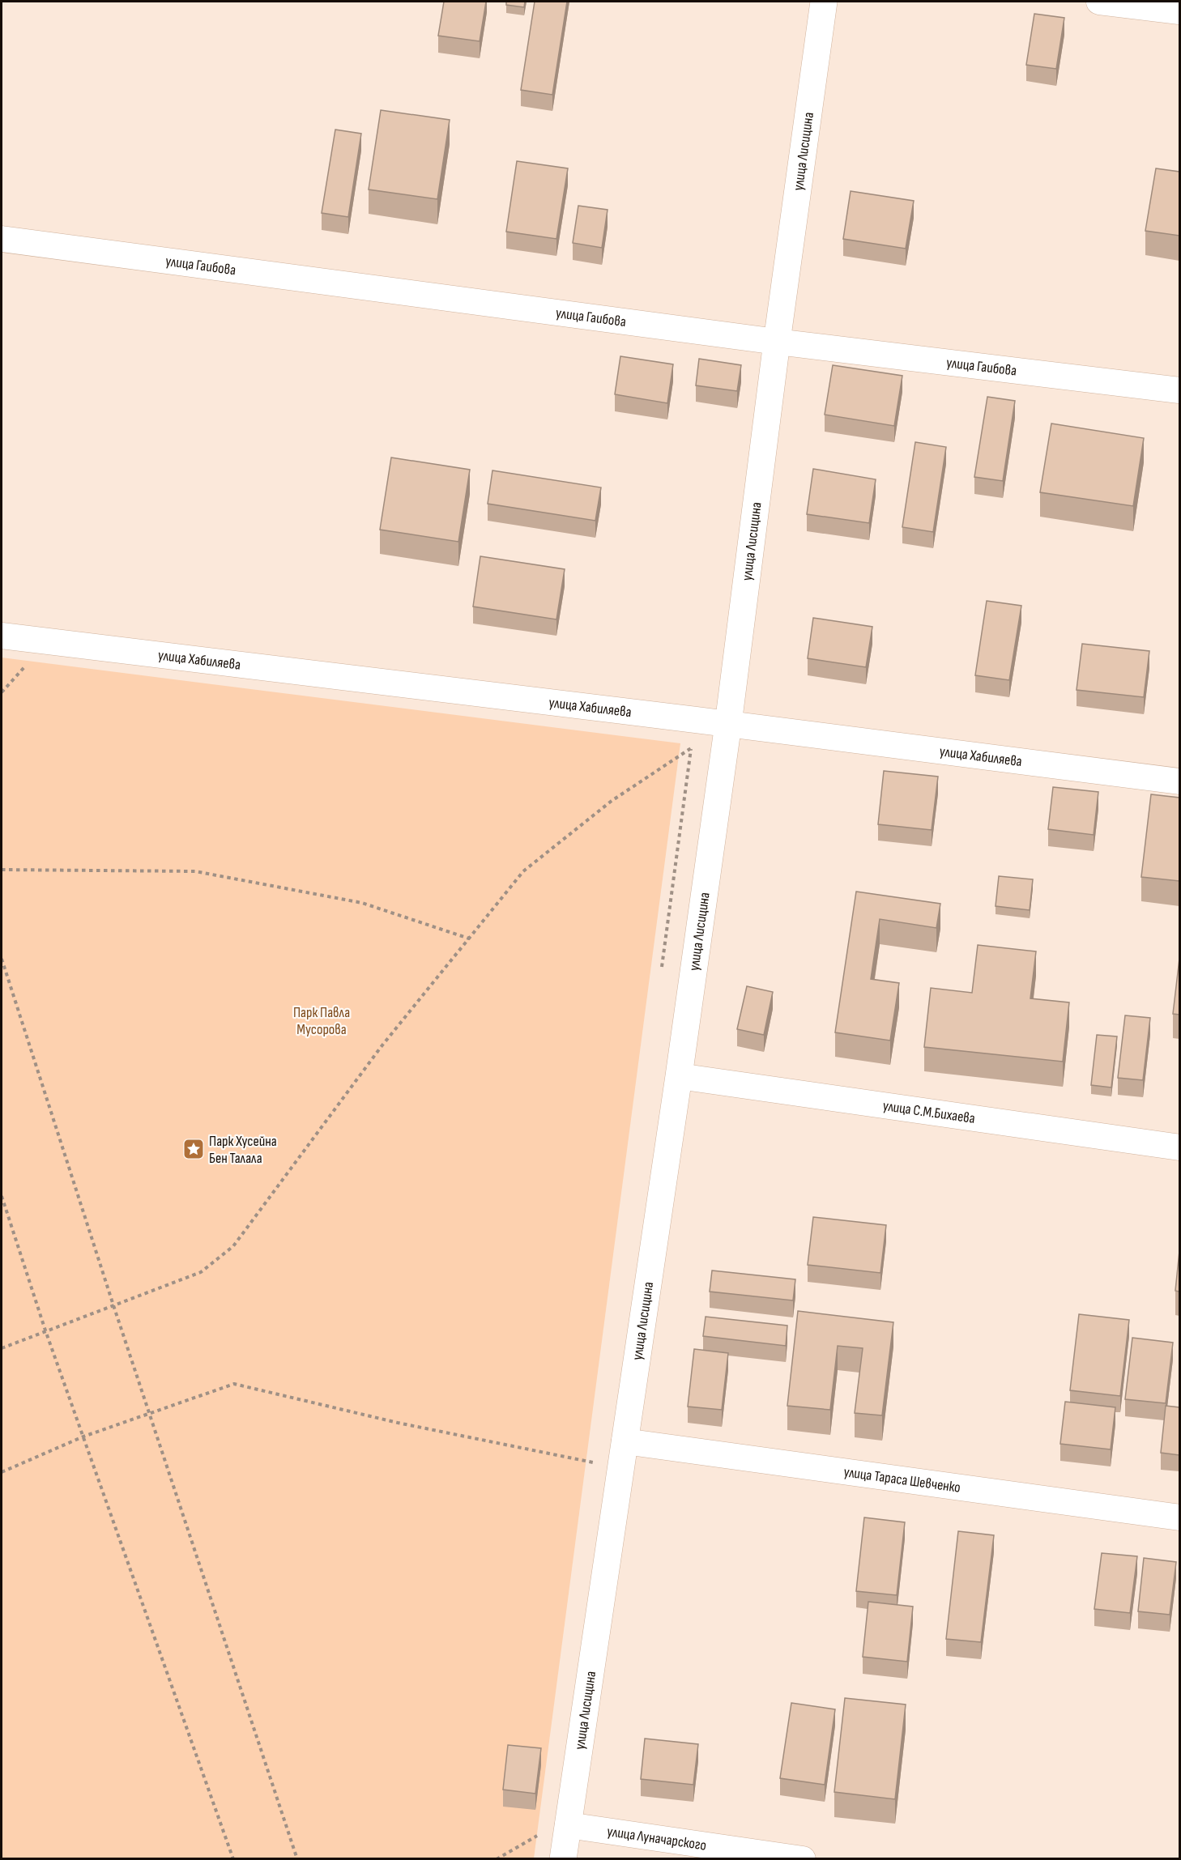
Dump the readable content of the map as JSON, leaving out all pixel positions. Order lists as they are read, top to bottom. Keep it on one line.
{"streets":{"street":["улица Лисицина","улица Гаибова","улица Хабиляева","улица С.М.Бихаева","улица Тараса Шевченко","улица Луначарского"]},"crossings":[["улица Лисицина","улица Гаибова"],["улица Лисицина","улица Хабиляева"],["улица Лисицина","улица С.М.Бихаева"],["улица Лисицина","улица Тараса Шевченко"],["улица Лисицина","улица Луначарского"]],"parks":["Парк Павла Мусорова"],"places":{"place":["Парк Хусейна Бен Талала"]}}
